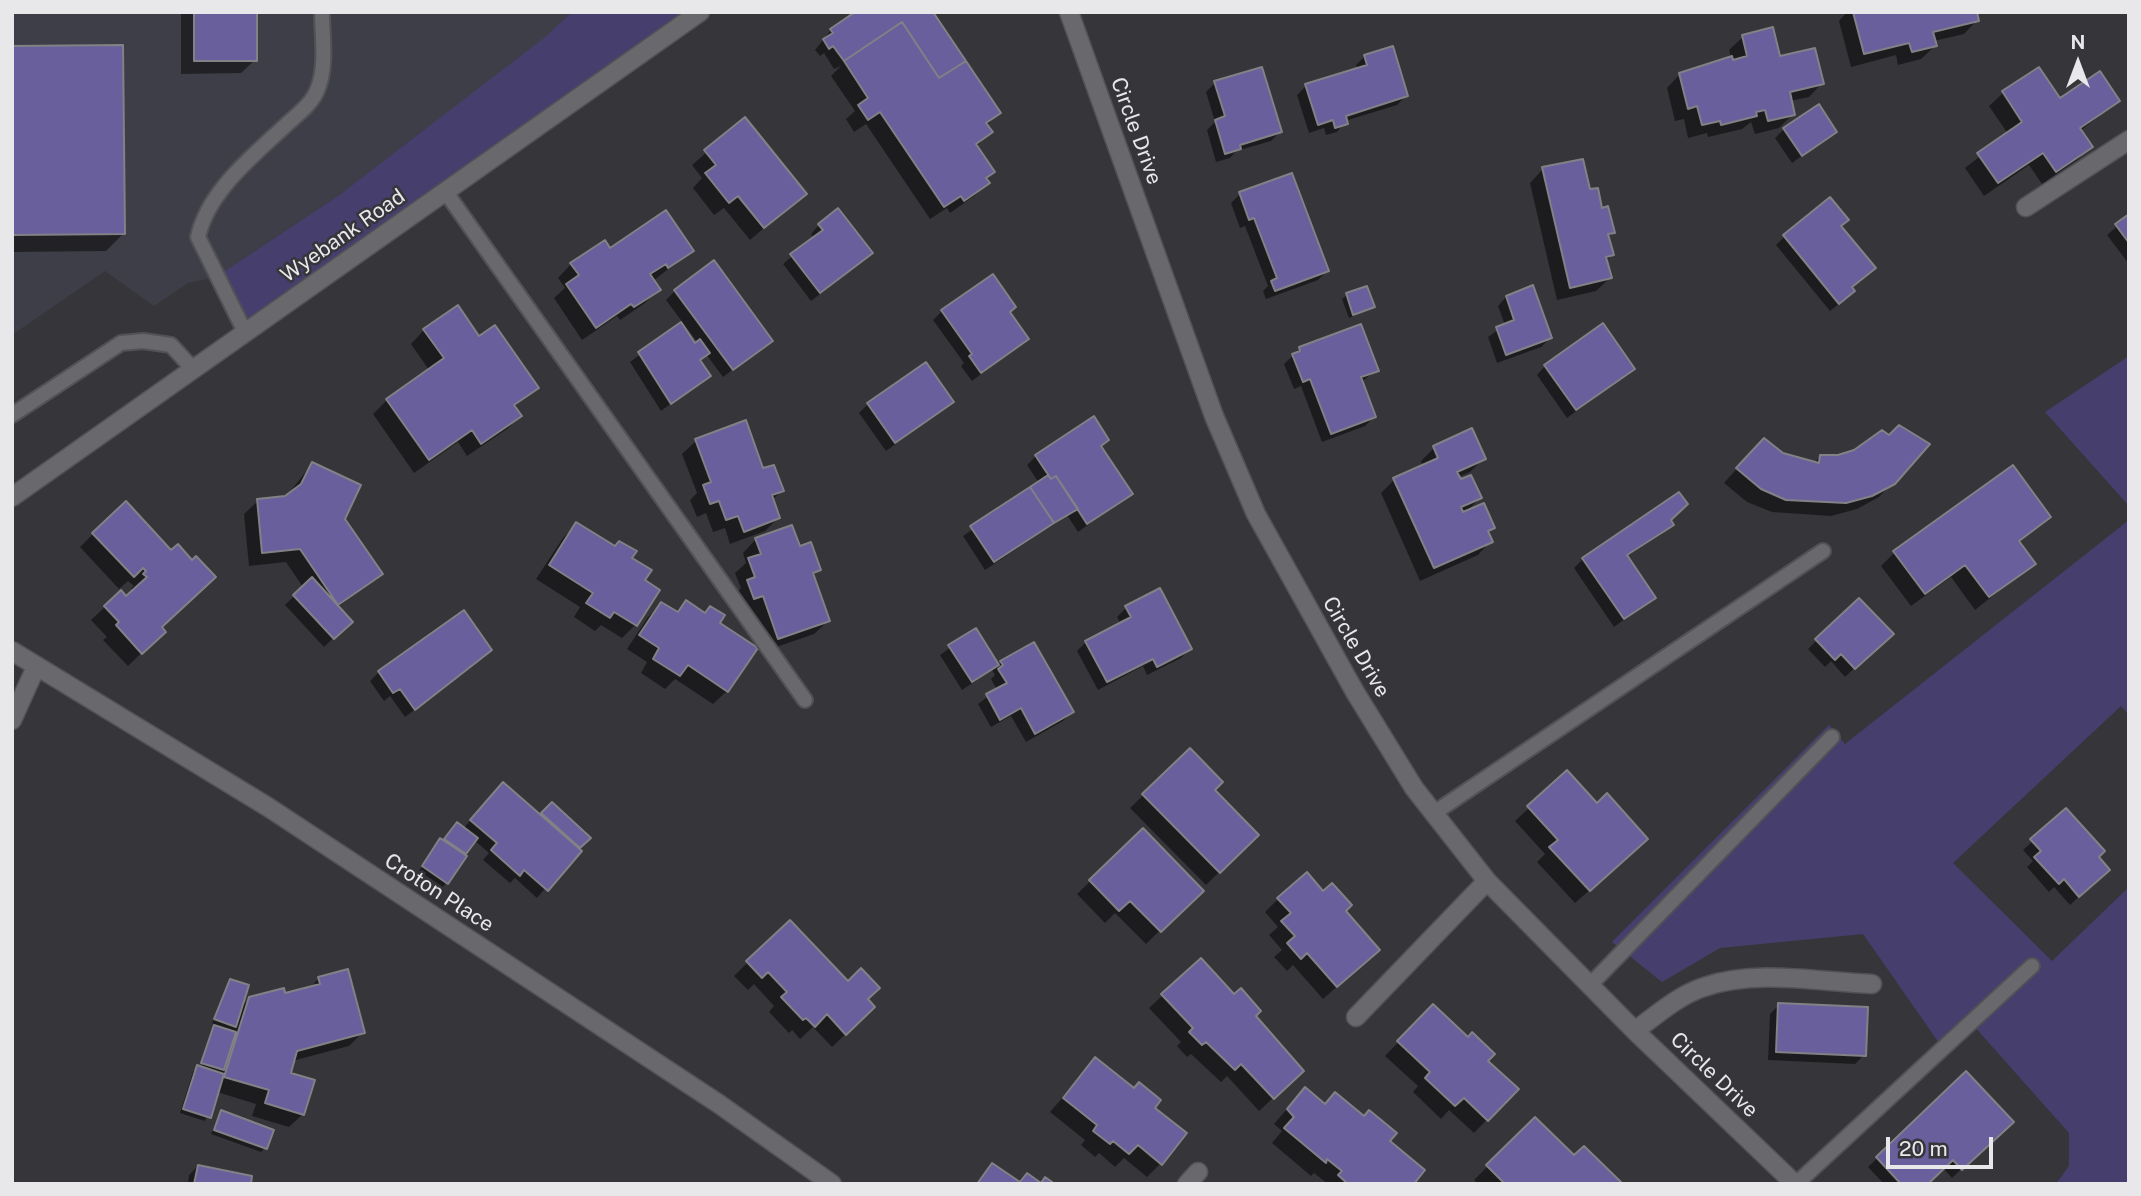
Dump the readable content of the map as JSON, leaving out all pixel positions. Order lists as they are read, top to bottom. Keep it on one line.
{"streets":{"street":["Circle Drive","Wyebank Road","Croton Place"]},"scale_bar":"20 m","north":"top"}
